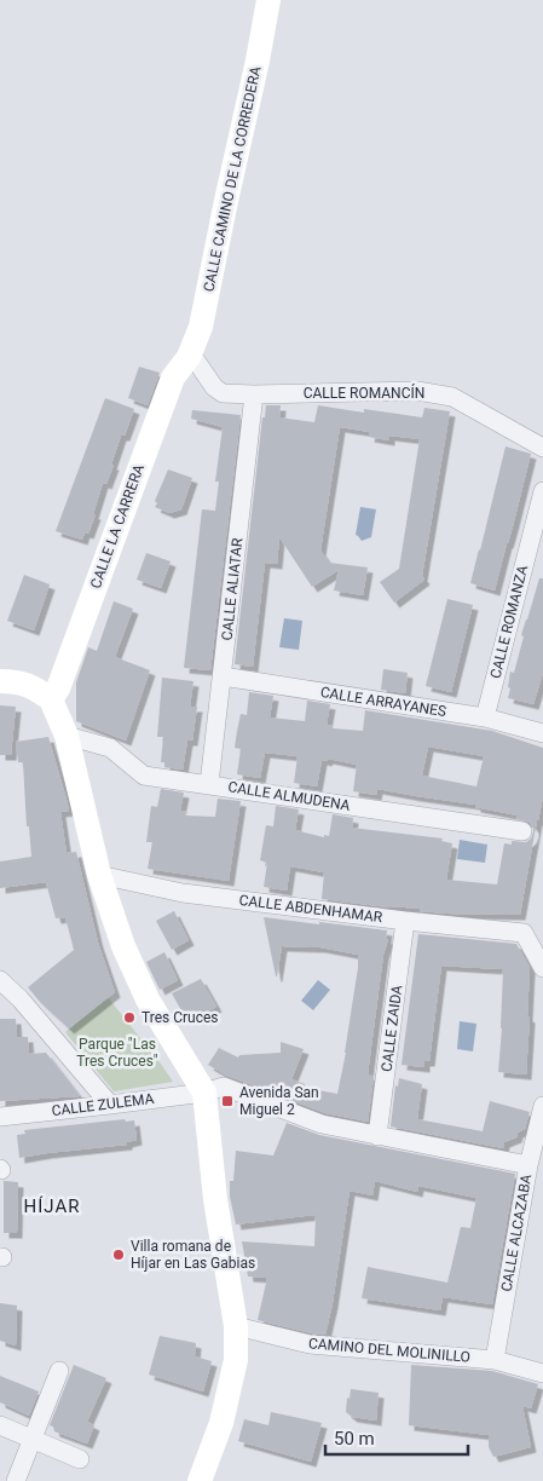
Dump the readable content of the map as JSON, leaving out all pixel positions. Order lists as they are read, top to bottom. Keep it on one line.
{"streets":{"street":["CALLE CAMINO DE LA CORREDERA","CALLE ROMANCÍN","CALLE LA CARRERA","CALLE ALIATAR","CALLE ROMANZA","CALLE ARRAYANES","CALLE ALMUDENA","CALLE ABDENHAMAR","CALLE ZAIDA","CALLE ZULEMA","CALLE ALCAZABA","CAMINO DEL MOLINILLO"]},"crossings":[["CALLE CAMINO DE LA CORREDERA","CALLE ROMANCÍN"],["CALLE CAMINO DE LA CORREDERA","CALLE LA CARRERA"],["CALLE ROMANCÍN","CALLE LA CARRERA"],["CALLE ROMANCÍN","CALLE ALIATAR"],["CALLE ALIATAR","CALLE ARRAYANES"],["CALLE ALIATAR","CALLE ALMUDENA"],["CALLE ROMANZA","CALLE ARRAYANES"],["CALLE ABDENHAMAR","CALLE ZAIDA"],["CALLE ZAIDA","CALLE ZULEMA"],["CALLE ZULEMA","CALLE ALCAZABA"],["CALLE ALCAZABA","CAMINO DEL MOLINILLO"]],"districts":["HÍJAR"],"parks":["Parque \"Las Tres Cruces\""],"places":{"other":["Tres Cruces","Villa romana de Híjar en Las Gabias"],"transit":["Avenida San Miguel 2"]},"scale_bar":"50 m"}
